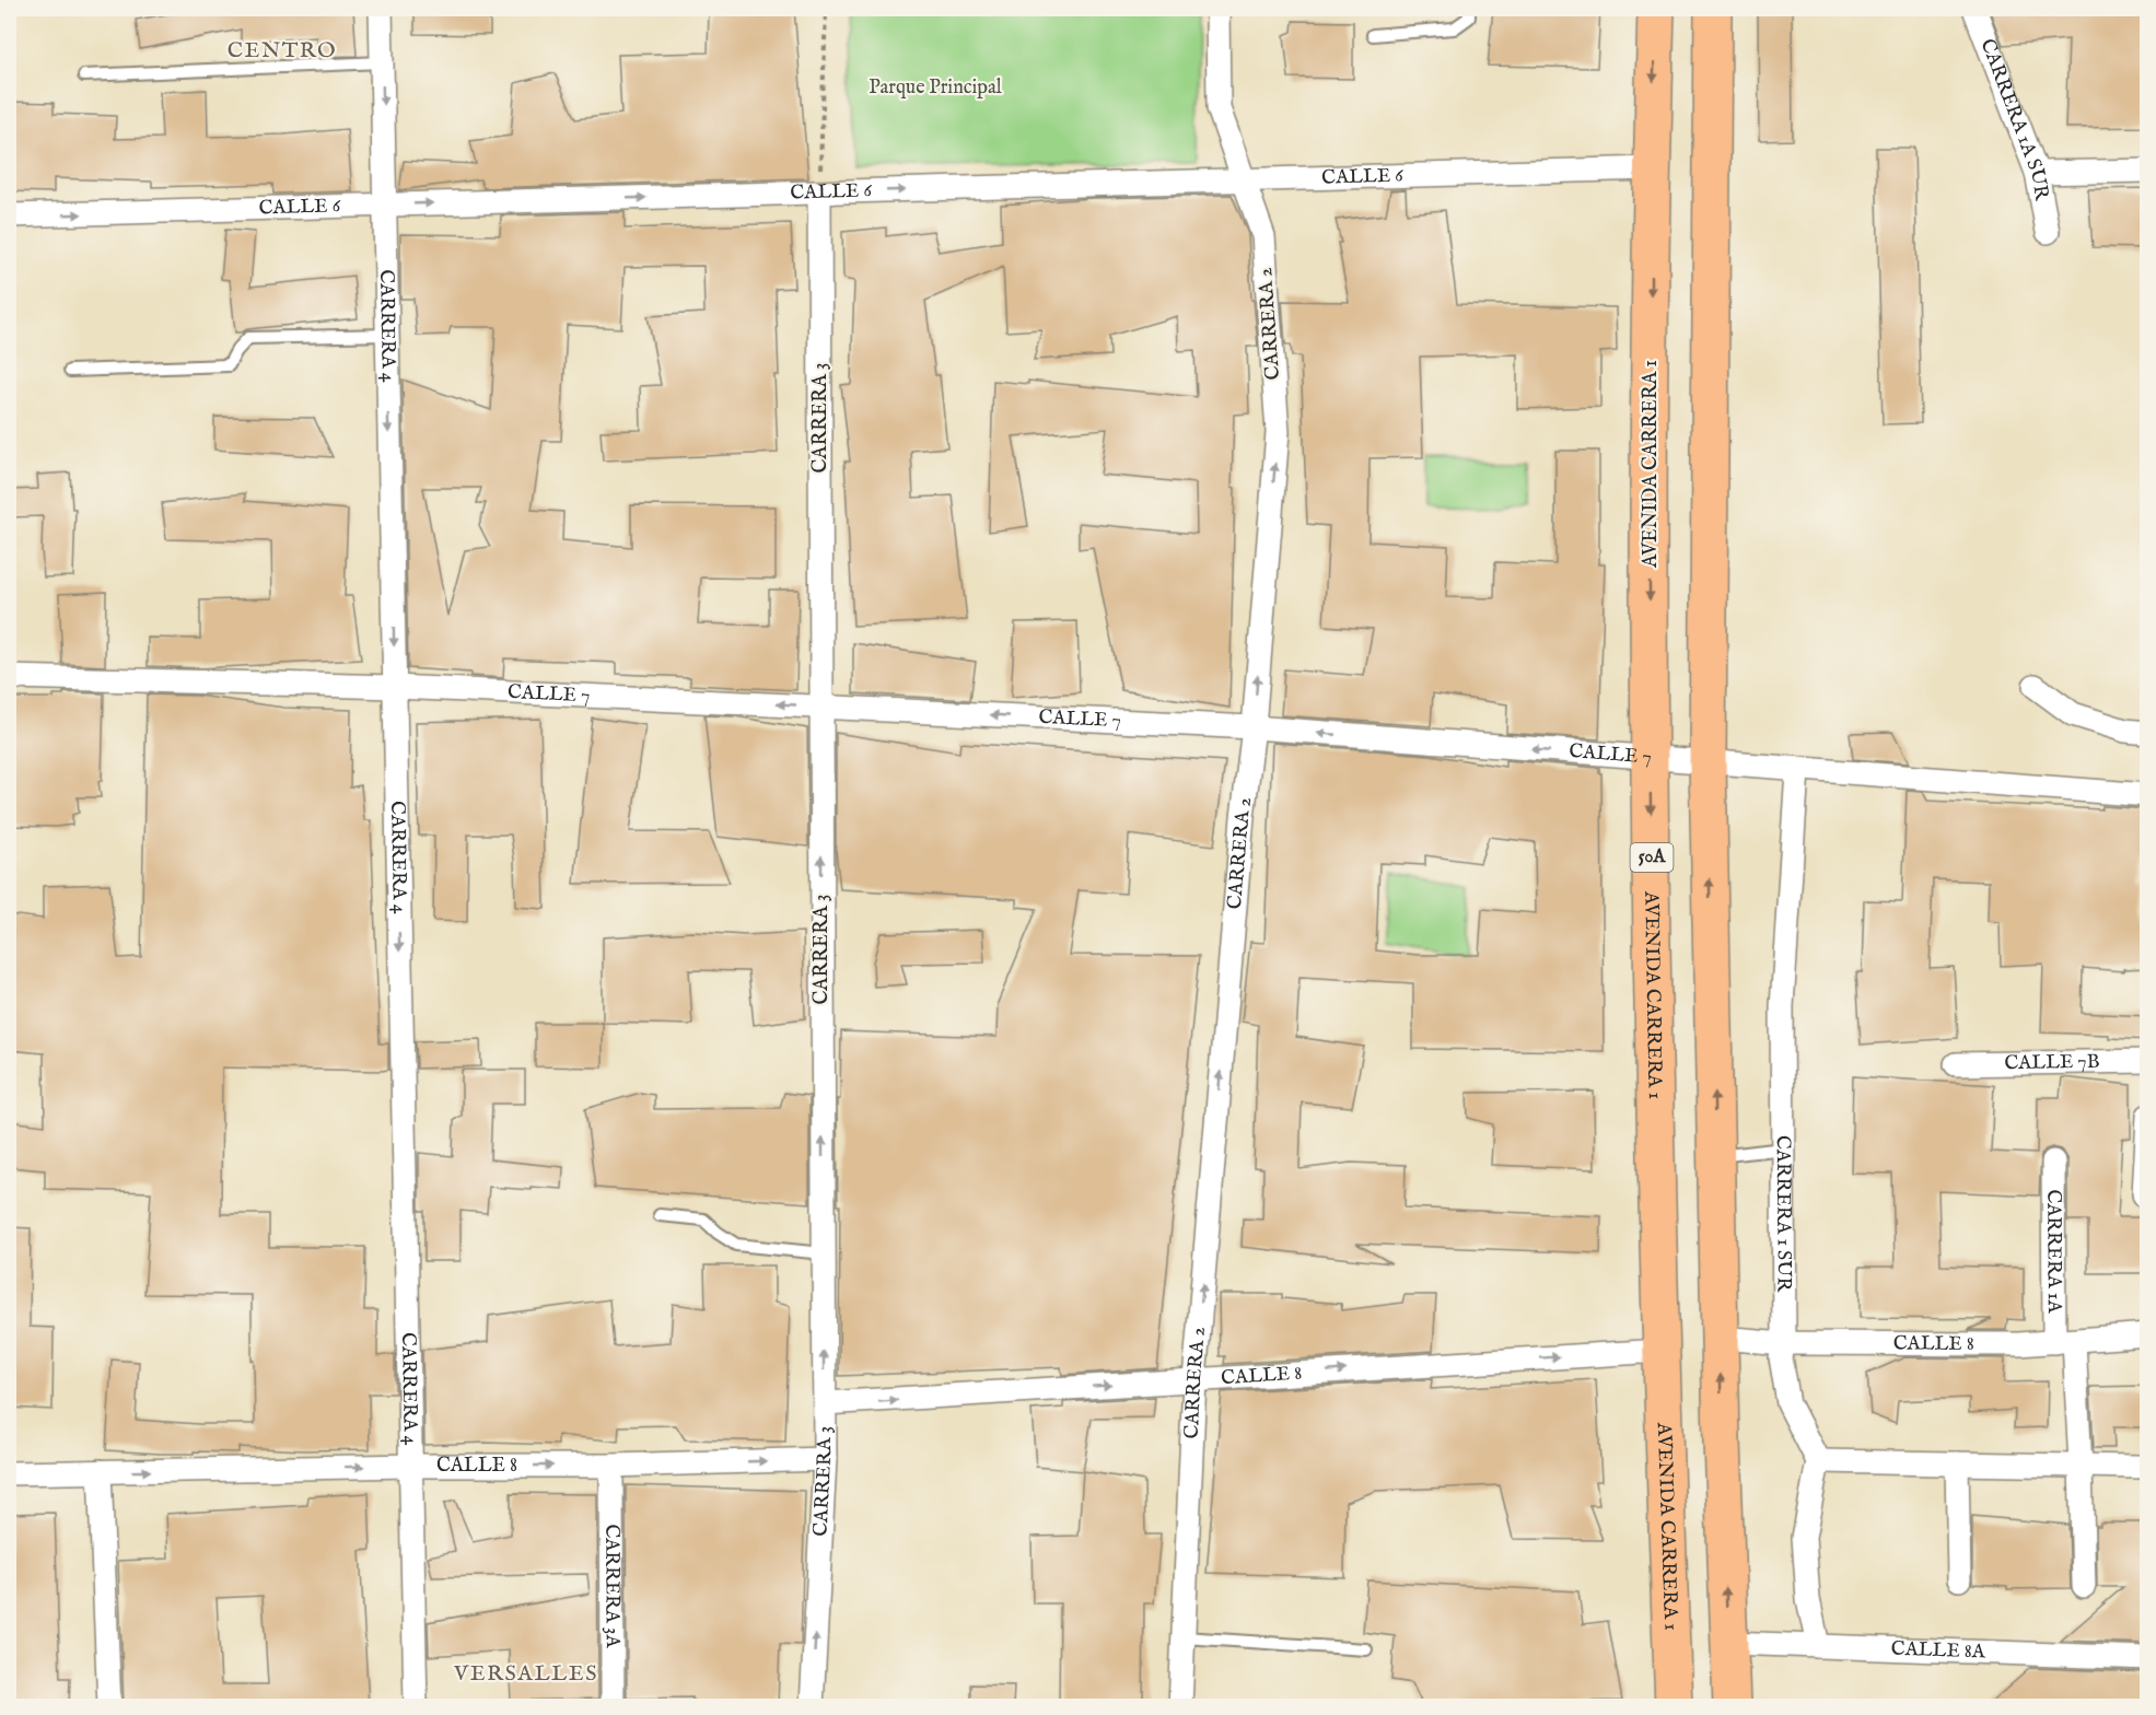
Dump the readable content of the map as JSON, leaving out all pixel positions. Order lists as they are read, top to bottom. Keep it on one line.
{"streets":{"main road":["AVENIDA CARRERA 1","50A"],"street":["CARRERA 1A SUR","CALLE 6","CARRERA 2","CARRERA 4","CARRERA 3","CALLE 7","CALLE 7B","CARRERA 1 SUR","CARRERA 1A","CALLE 8","CARRERA 3A","CALLE 8A"]},"crossings":[["CALLE 6","CARRERA 2"],["CALLE 6","CARRERA 4"],["CALLE 6","CARRERA 3"],["CALLE 6","AVENIDA CARRERA 1"],["CARRERA 2","CALLE 7"],["CARRERA 2","CALLE 8"],["CARRERA 4","CALLE 7"],["CARRERA 4","CALLE 8"],["CARRERA 3","CALLE 7"],["CARRERA 3","CALLE 8"],["AVENIDA CARRERA 1","CALLE 7"],["AVENIDA CARRERA 1","CALLE 8"],["CALLE 7","CARRERA 1 SUR"],["CARRERA 1 SUR","CALLE 8"],["CARRERA 1A","CALLE 8"],["CALLE 8","CARRERA 3A"]],"one_way":["CALLE 6","CARRERA 2","CARRERA 4","CARRERA 3","CALLE 7","CALLE 8"],"districts":["CENTRO","VERSALLES"],"parks":["Parque Principal"]}
